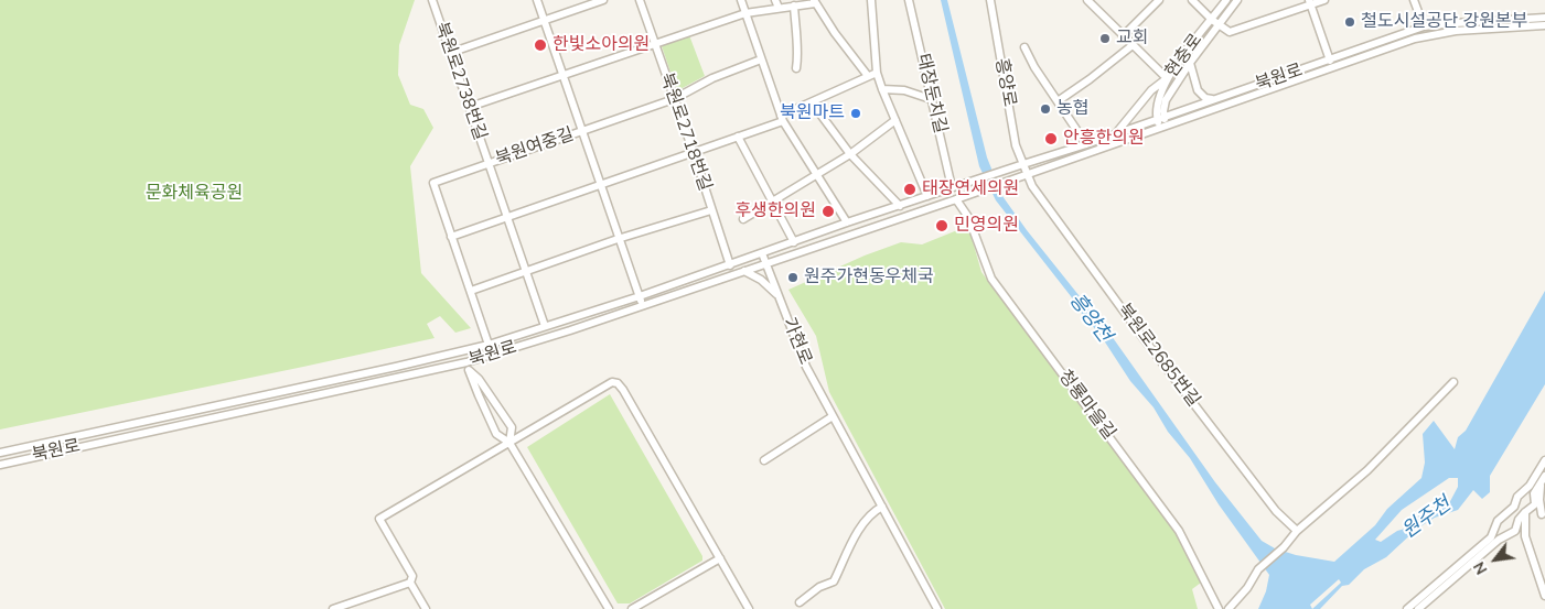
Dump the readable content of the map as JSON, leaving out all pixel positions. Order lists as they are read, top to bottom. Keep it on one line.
{"streets":{"street":["현충로","북원로","북원로2738번길","흥양로","태장둔치길","북원로2718번길","북원여중길","가현로","북원로2685번길","청룡마을길"]},"crossings":[["현충로","북원로"],["북원로","북원로2738번길"],["북원로","흥양로"],["북원로","태장둔치길"],["북원로","북원로2718번길"],["북원로","북원여중길"],["북원로","가현로"],["북원로","북원로2685번길"],["북원로","청룡마을길"],["북원로2738번길","북원여중길"],["흥양로","북원로2685번길"],["북원로2718번길","북원여중길"]],"water":["흥양천","원주천"],"parks":["문화체육공원"],"places":["철도시설공단 강원본부","교회","한빛소아의원","농협","북원마트","안흥한의원","태장연세의원","후생한의원","민영의원","원주가현동우체국"],"north":"bottom left"}
